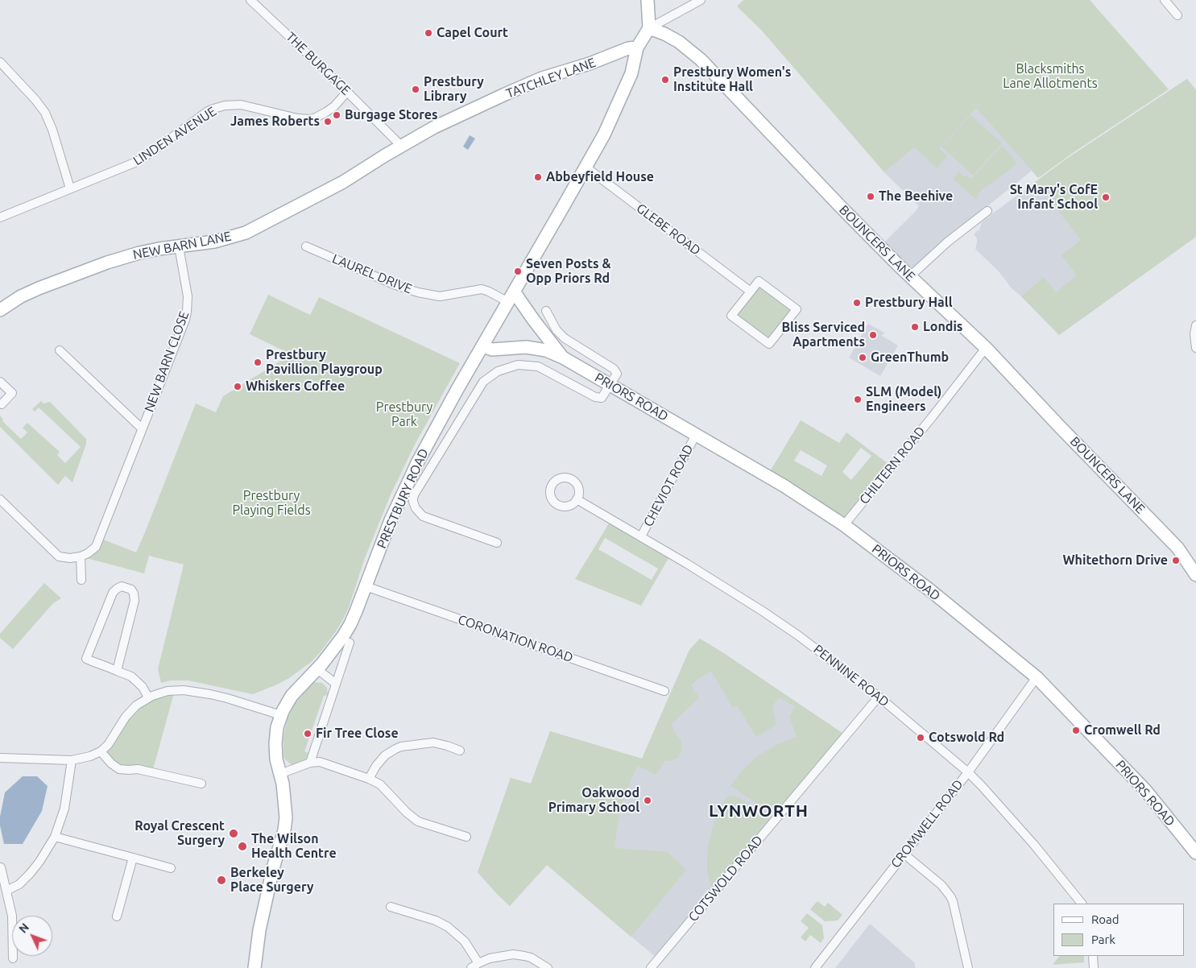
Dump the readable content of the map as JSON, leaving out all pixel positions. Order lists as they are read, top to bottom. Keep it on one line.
{"streets":{"main road":["TATCHLEY LANE","BOUNCERS LANE","NEW BARN LANE","PRIORS ROAD","PRESTBURY ROAD"],"street":["THE BURGAGE","LINDEN AVENUE","GLEBE ROAD","LAUREL DRIVE","NEW BARN CLOSE","CHILTERN ROAD","CHEVIOT ROAD","CORONATION ROAD","PENNINE ROAD","CROMWELL ROAD","COTSWOLD ROAD"]},"crossings":[["THE BURGAGE","TATCHLEY LANE"],["THE BURGAGE","LINDEN AVENUE"],["THE BURGAGE","NEW BARN LANE"],["TATCHLEY LANE","NEW BARN LANE"],["TATCHLEY LANE","PRESTBURY ROAD"],["GLEBE ROAD","PRESTBURY ROAD"],["BOUNCERS LANE","CHILTERN ROAD"],["BOUNCERS LANE","PRESTBURY ROAD"],["NEW BARN LANE","NEW BARN CLOSE"],["LAUREL DRIVE","PRIORS ROAD"],["LAUREL DRIVE","PRESTBURY ROAD"],["PRIORS ROAD","CHILTERN ROAD"],["PRIORS ROAD","CHEVIOT ROAD"],["PRIORS ROAD","PRESTBURY ROAD"],["PRIORS ROAD","CROMWELL ROAD"],["CHEVIOT ROAD","PENNINE ROAD"],["PRESTBURY ROAD","CORONATION ROAD"],["PENNINE ROAD","CROMWELL ROAD"],["PENNINE ROAD","COTSWOLD ROAD"]],"districts":["LYNWORTH"],"parks":["Blacksmiths Lane Allotments","Prestbury Park","Prestbury Playing Fields"],"places":["Capel Court","Prestbury Women's Institute Hall","Prestbury Library","Burgage Stores","James Roberts","Abbeyfield House","The Beehive","St Mary's CofE Infant School","Seven Posts & Opp Priors Rd","Prestbury Hall","Londis","Bliss Serviced Apartments","GreenThumb","Prestbury Pavillion Playgroup","Whiskers Coffee","SLM (Model) Engineers","Whitethorn Drive","Cromwell Rd","Fir Tree Close","Cotswold Rd","Oakwood Primary School","Royal Crescent Surgery","The Wilson Health Centre","Berkeley Place Surgery"],"legend":["Road","Park"],"north":"top left"}
